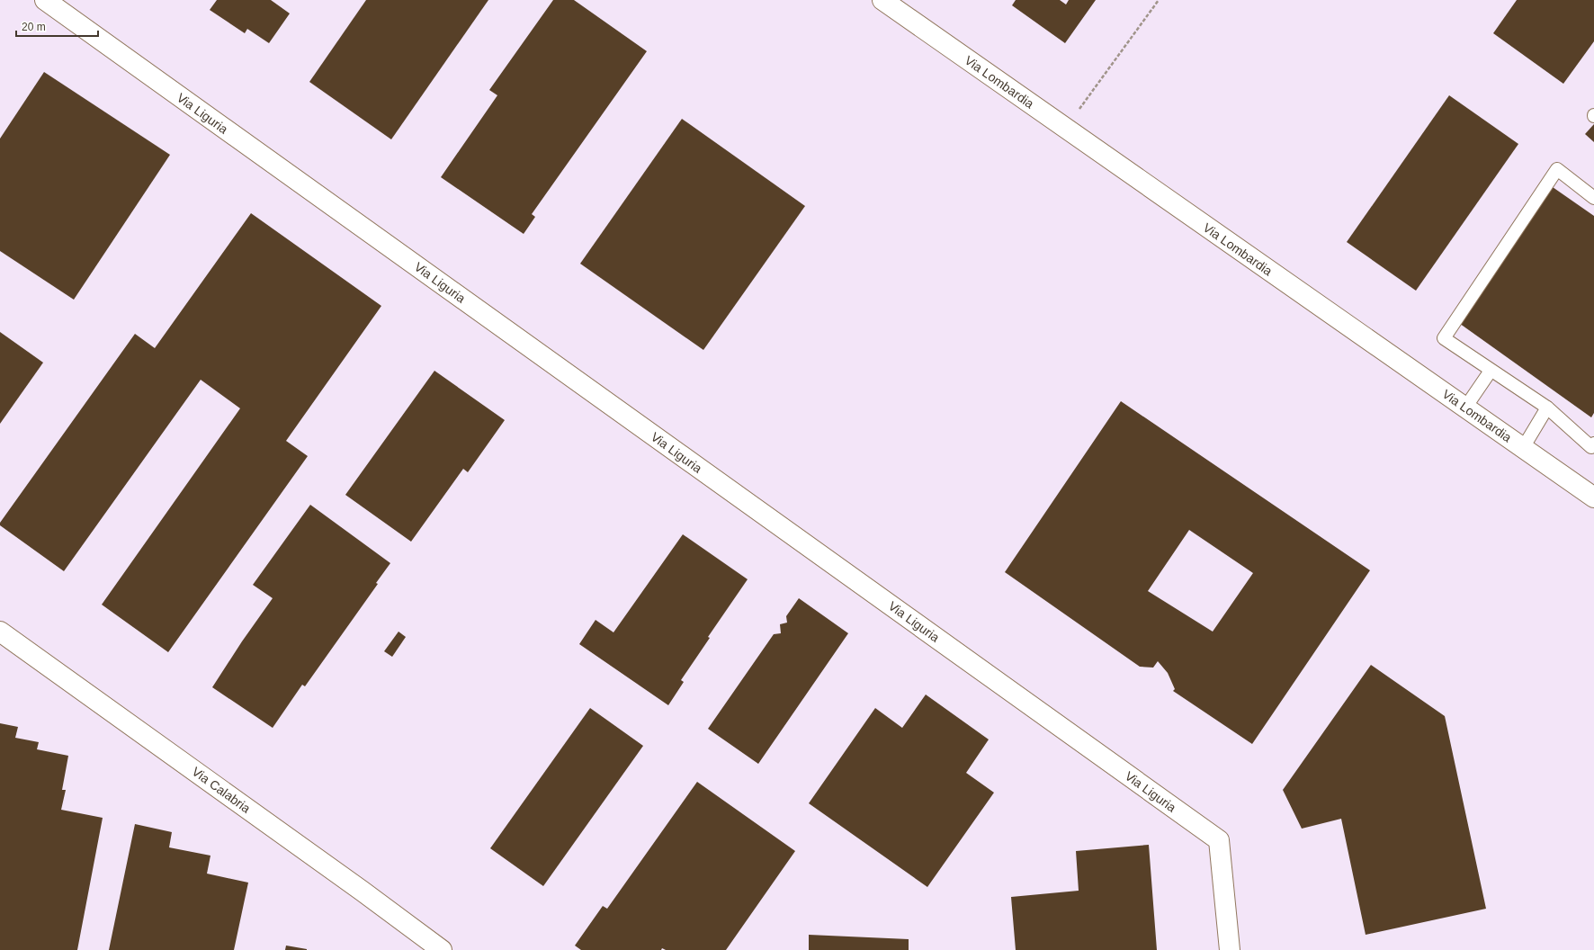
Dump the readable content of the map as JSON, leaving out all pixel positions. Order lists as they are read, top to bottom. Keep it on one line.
{"streets":{"street":["Via Lombardia","Via Liguria","Via Calabria"]},"scale_bar":"20 m"}
